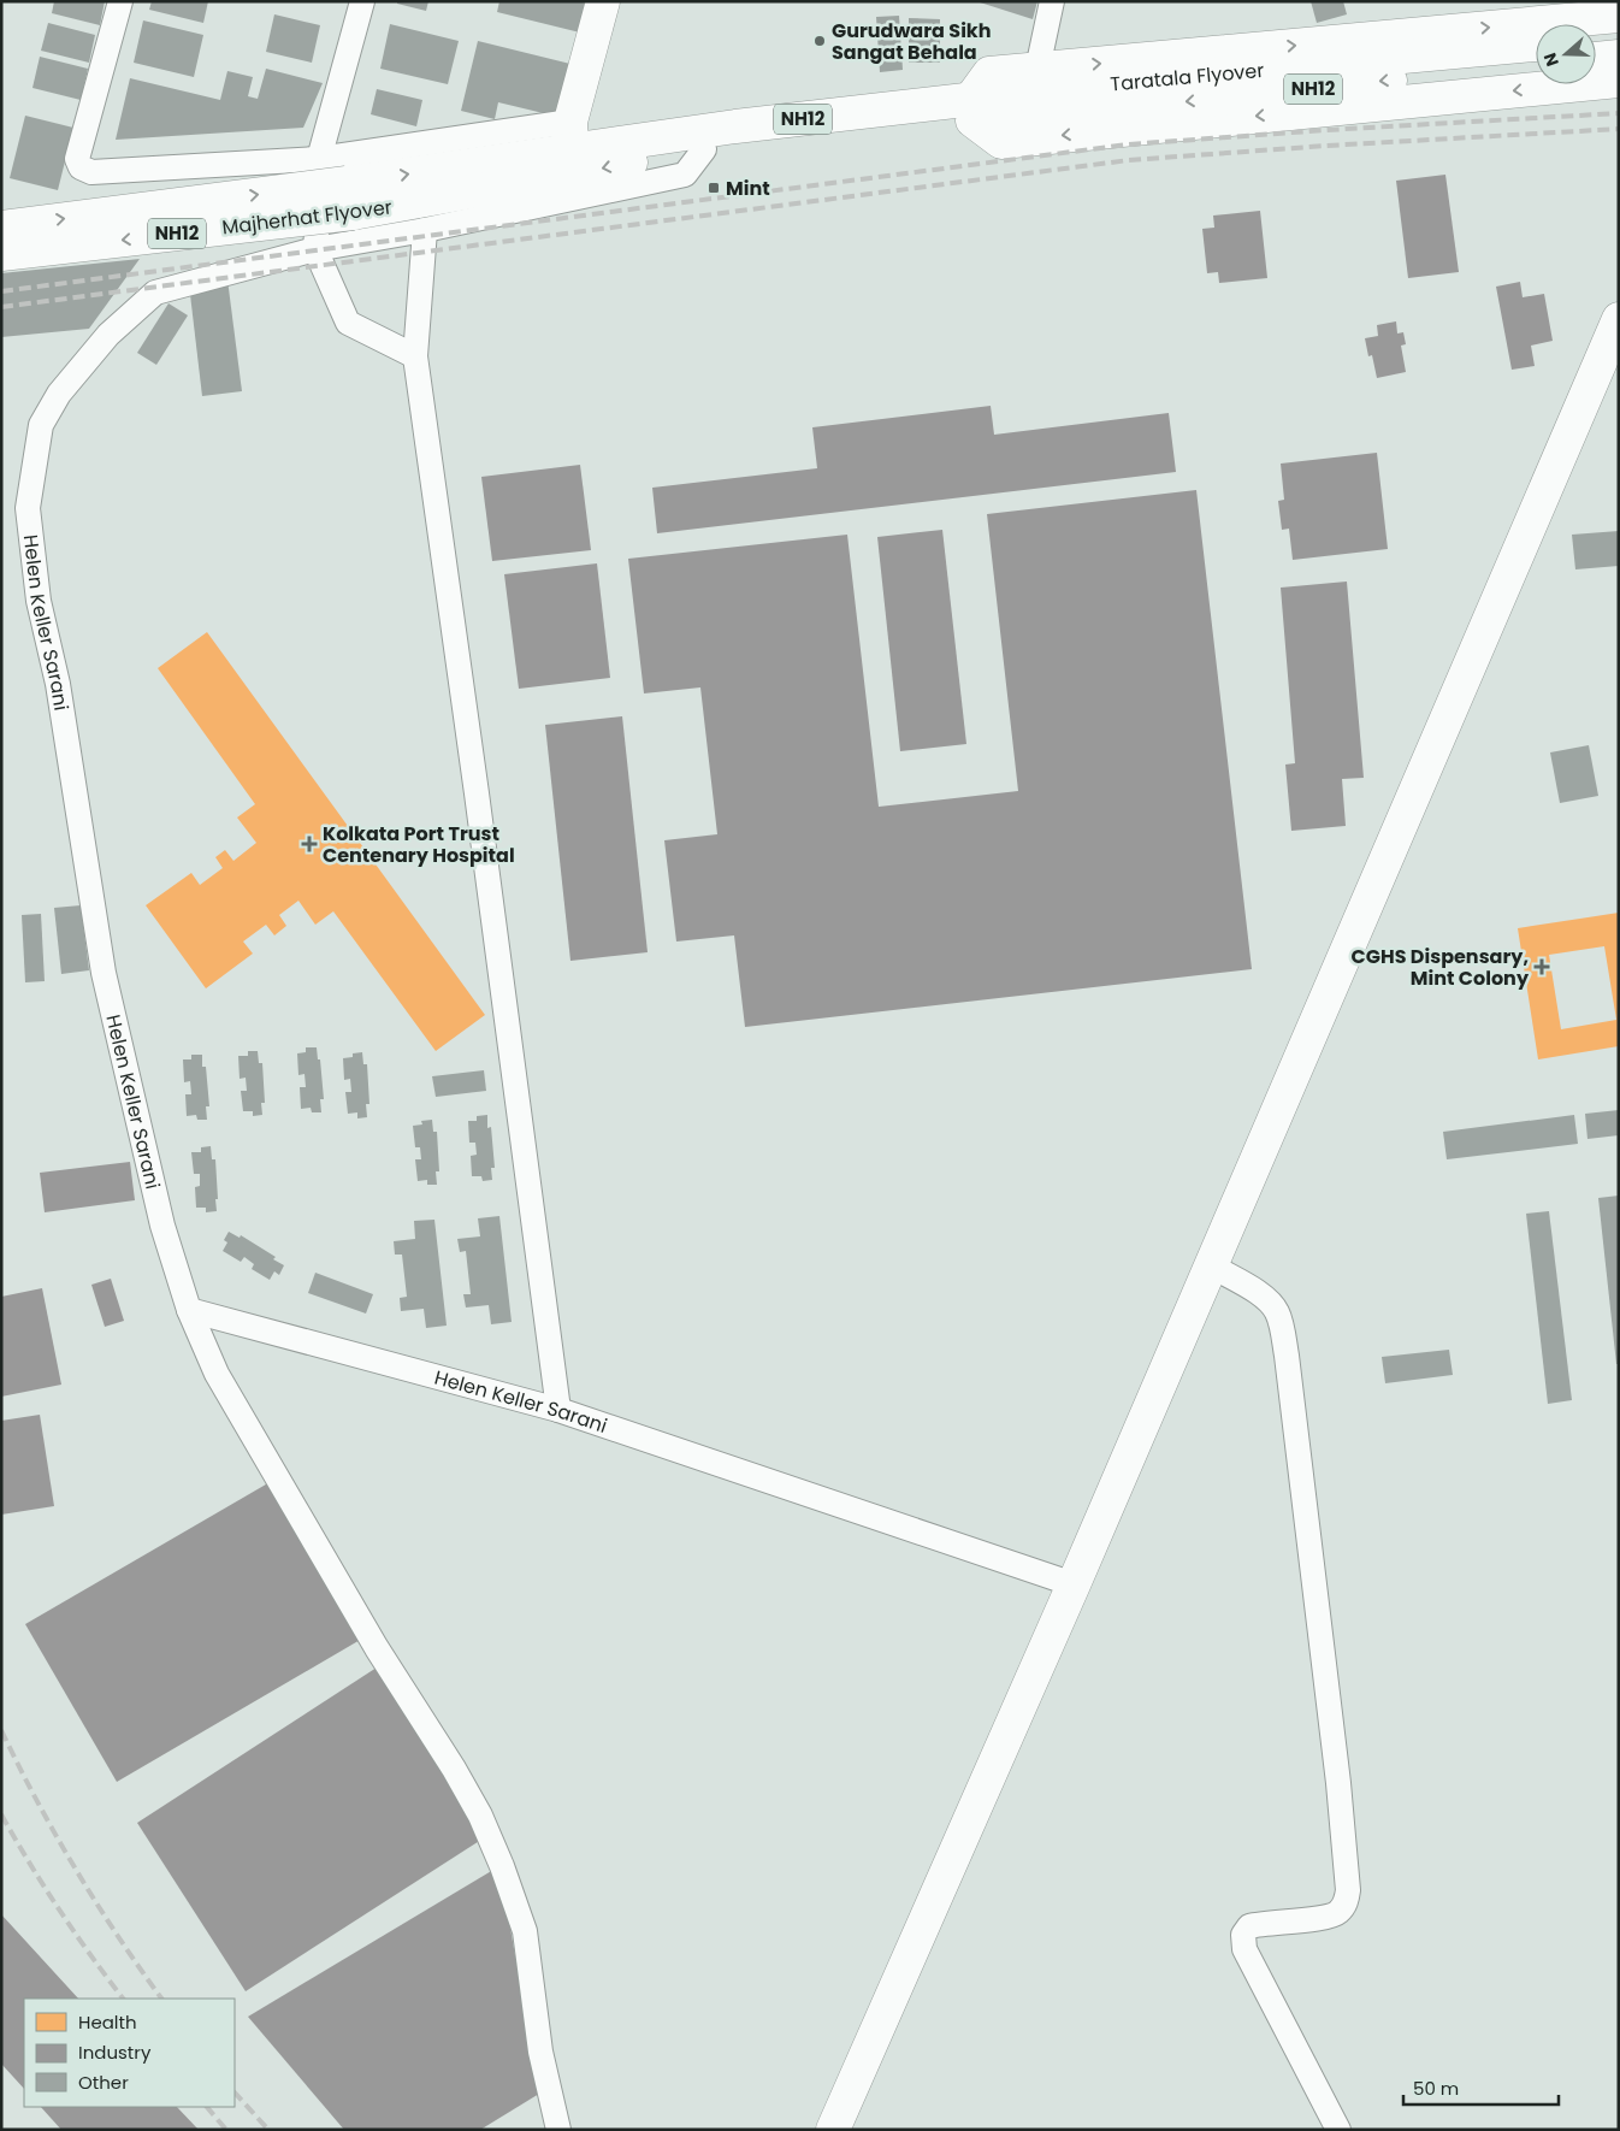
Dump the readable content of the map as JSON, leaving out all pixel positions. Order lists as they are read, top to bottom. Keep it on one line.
{"streets":{"main road":["Taratala Flyover","NH12","Majherhat Flyover"],"street":["Helen Keller Sarani"]},"crossings":[["Taratala Flyover","NH12"],["NH12","Majherhat Flyover"],["NH12","Helen Keller Sarani"]],"places":{"other":["Gurudwara Sikh Sangat Behala"],"transit":["Mint"],"health":["Kolkata Port Trust Centenary Hospital","CGHS Dispensary, Mint Colony"]},"legend":["Health","Industry","Other"],"scale_bar":"50 m","north":"left"}
